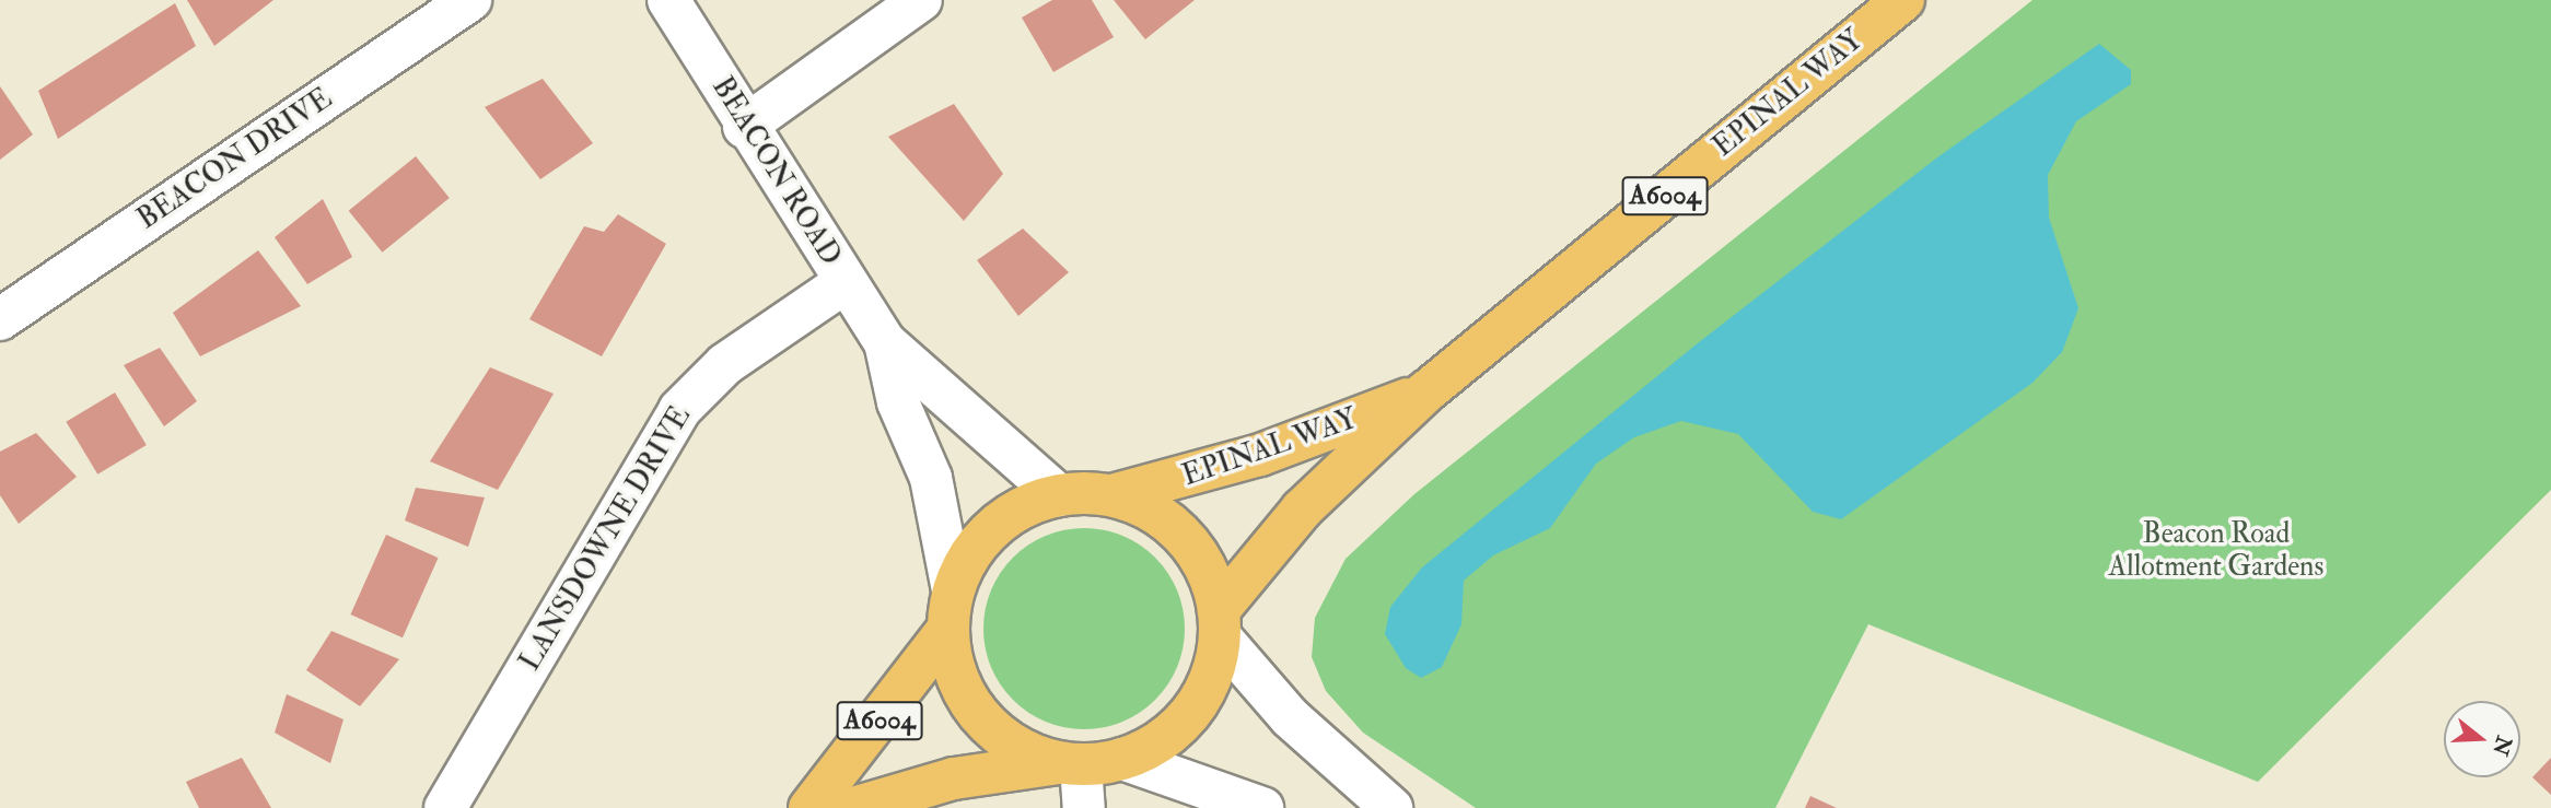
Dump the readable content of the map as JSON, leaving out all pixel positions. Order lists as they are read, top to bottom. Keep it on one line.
{"streets":{"main road":["EPINAL WAY","A6004"],"street":["BEACON DRIVE","BEACON ROAD","LANSDOWNE DRIVE"]},"crossings":[["EPINAL WAY","BEACON ROAD"],["EPINAL WAY","A6004"],["BEACON ROAD","A6004"],["BEACON ROAD","LANSDOWNE DRIVE"]],"parks":["Beacon Road Allotment Gardens"],"north":"right"}
